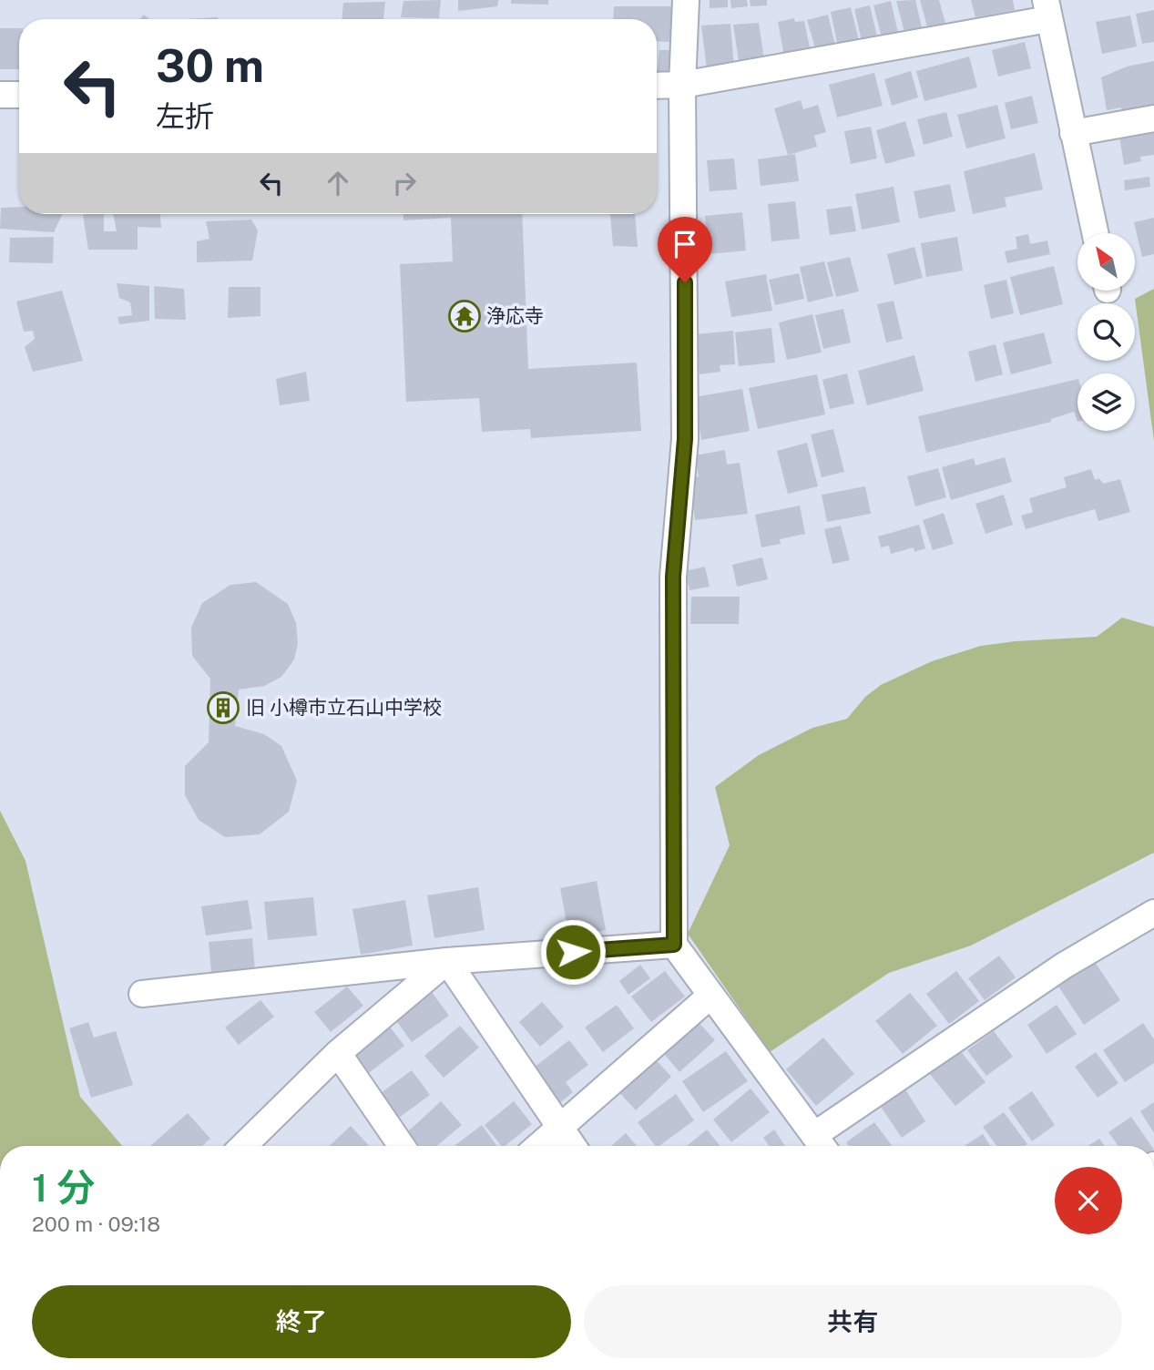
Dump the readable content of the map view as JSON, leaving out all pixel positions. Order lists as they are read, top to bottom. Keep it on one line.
{"places":{"temple":["浄応寺"],"building":["旧 小樽市立石山中学校"]},"north":"top left","page":{"turn":["30 m","左折"],"heading":["1 分","200 m · 09:18"],"buttons":["終了","共有"]}}
